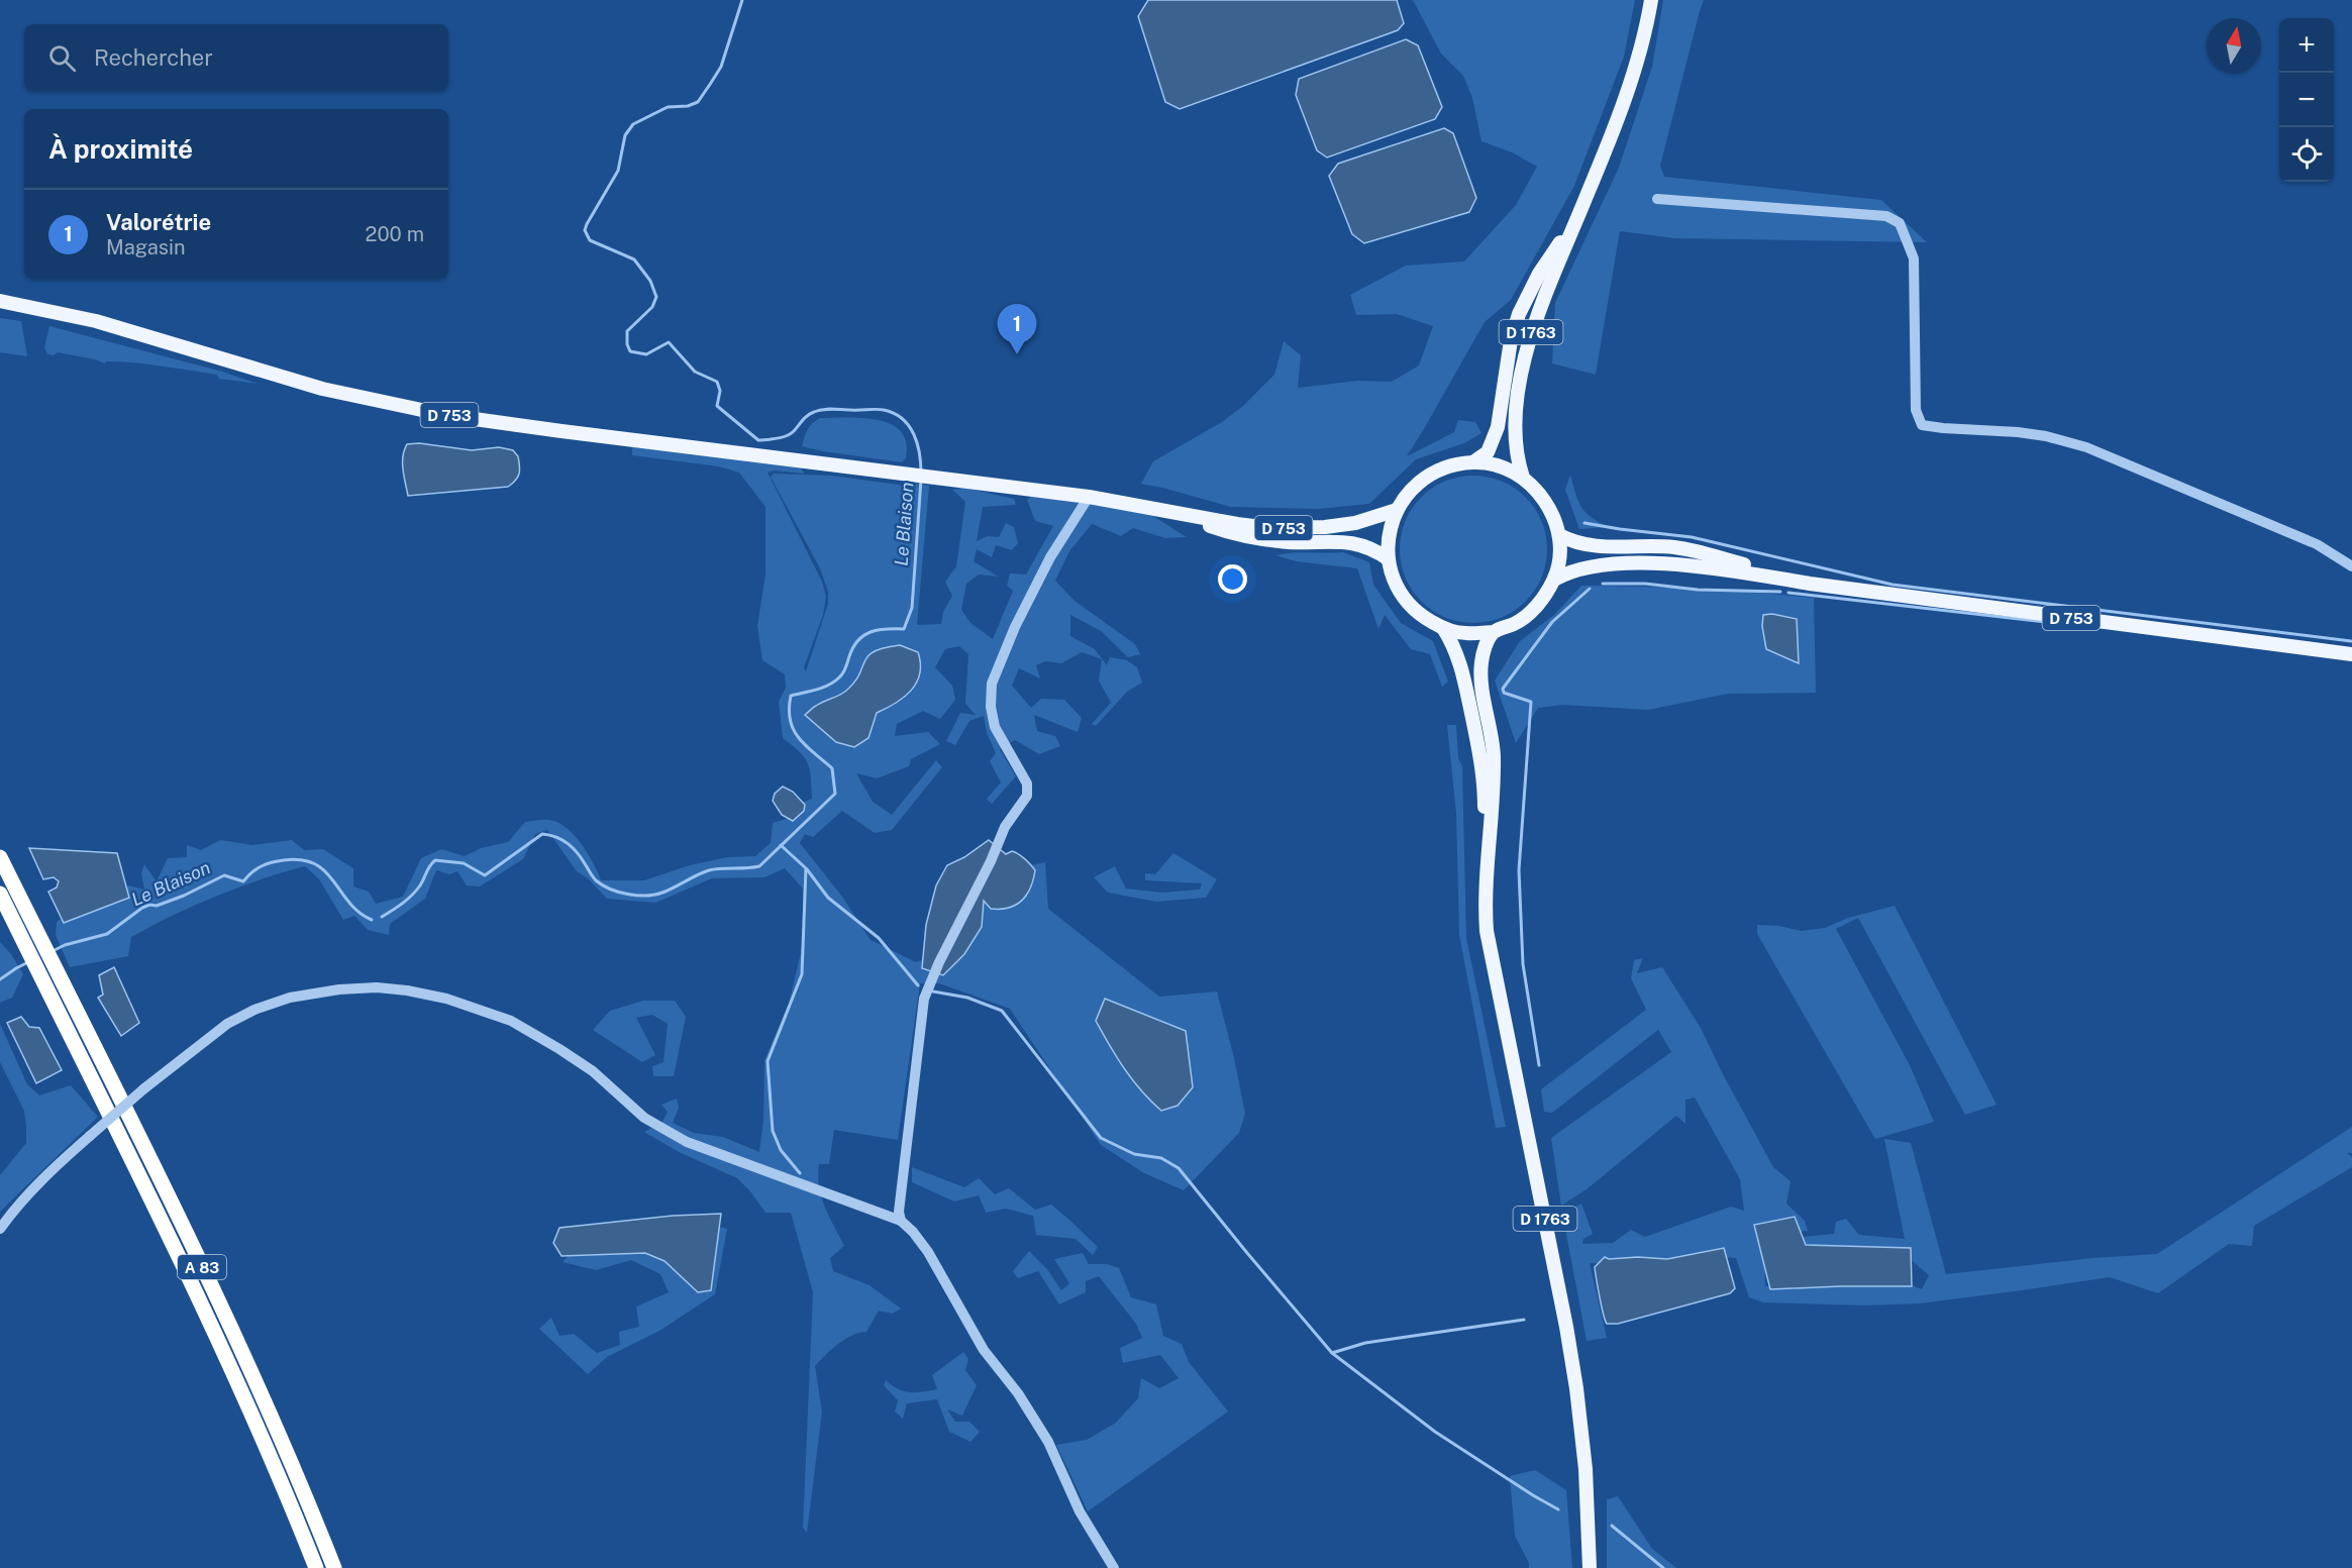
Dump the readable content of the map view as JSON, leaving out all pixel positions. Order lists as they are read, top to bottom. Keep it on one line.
{"streets":{"highway":["A 83"],"main road":["D 1763","D 753"]},"crossings":[["D 1763","D 753"]],"water":["Le Blaison"],"north":"top","page":{"map_buttons":["+","−"],"search":"Rechercher","heading":"À proximité","list":[{"mark":"1","name":"Valorétrie","note":"Magasin","value":"200 m"}],"pins":"1"}}
